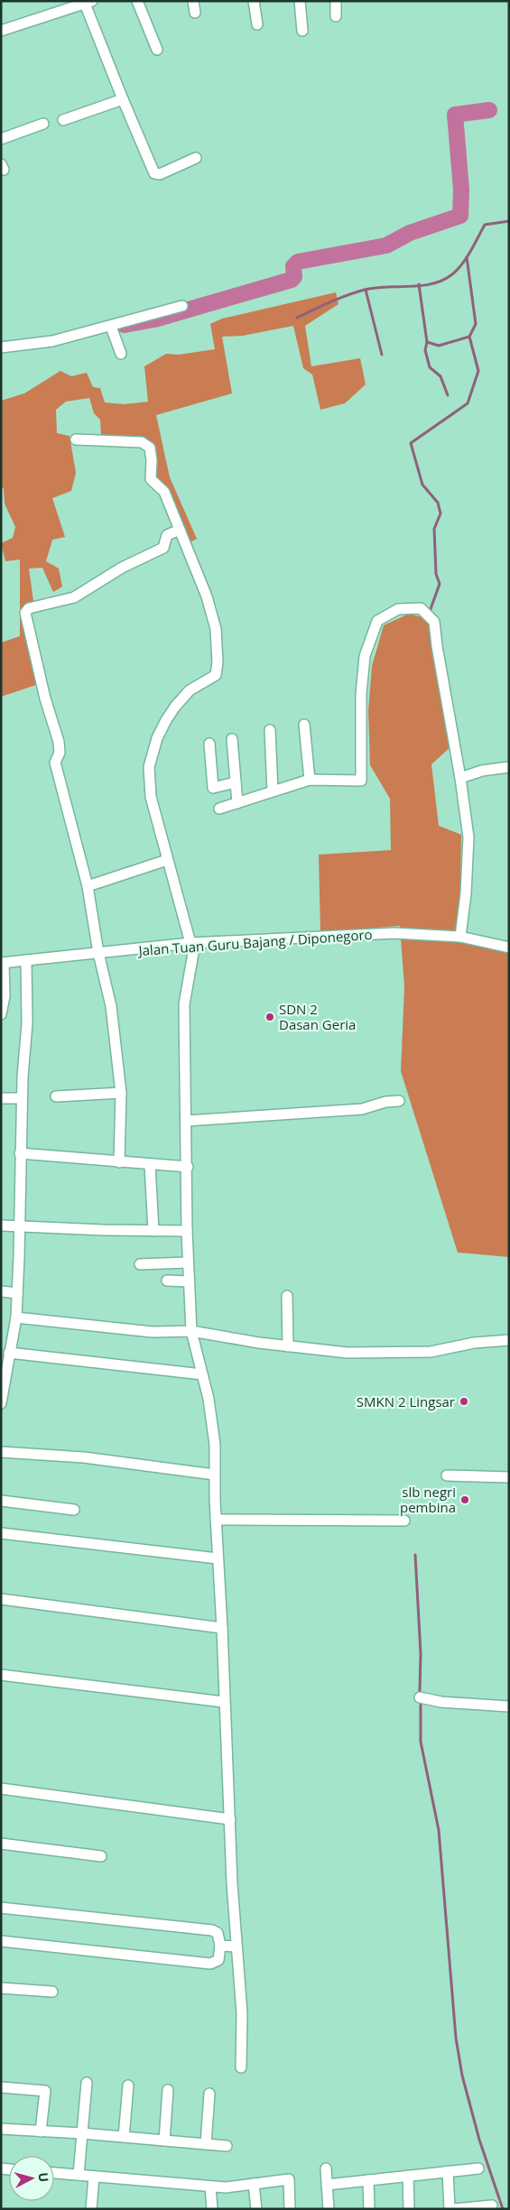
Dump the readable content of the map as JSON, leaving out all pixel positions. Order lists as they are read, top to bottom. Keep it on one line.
{"streets":{"street":["Jalan Tuan Guru Bajang / Diponegoro"]},"places":["SDN 2 Dasan Geria","SMKN 2 Lingsar","slb negri pembina"],"north":"right"}
